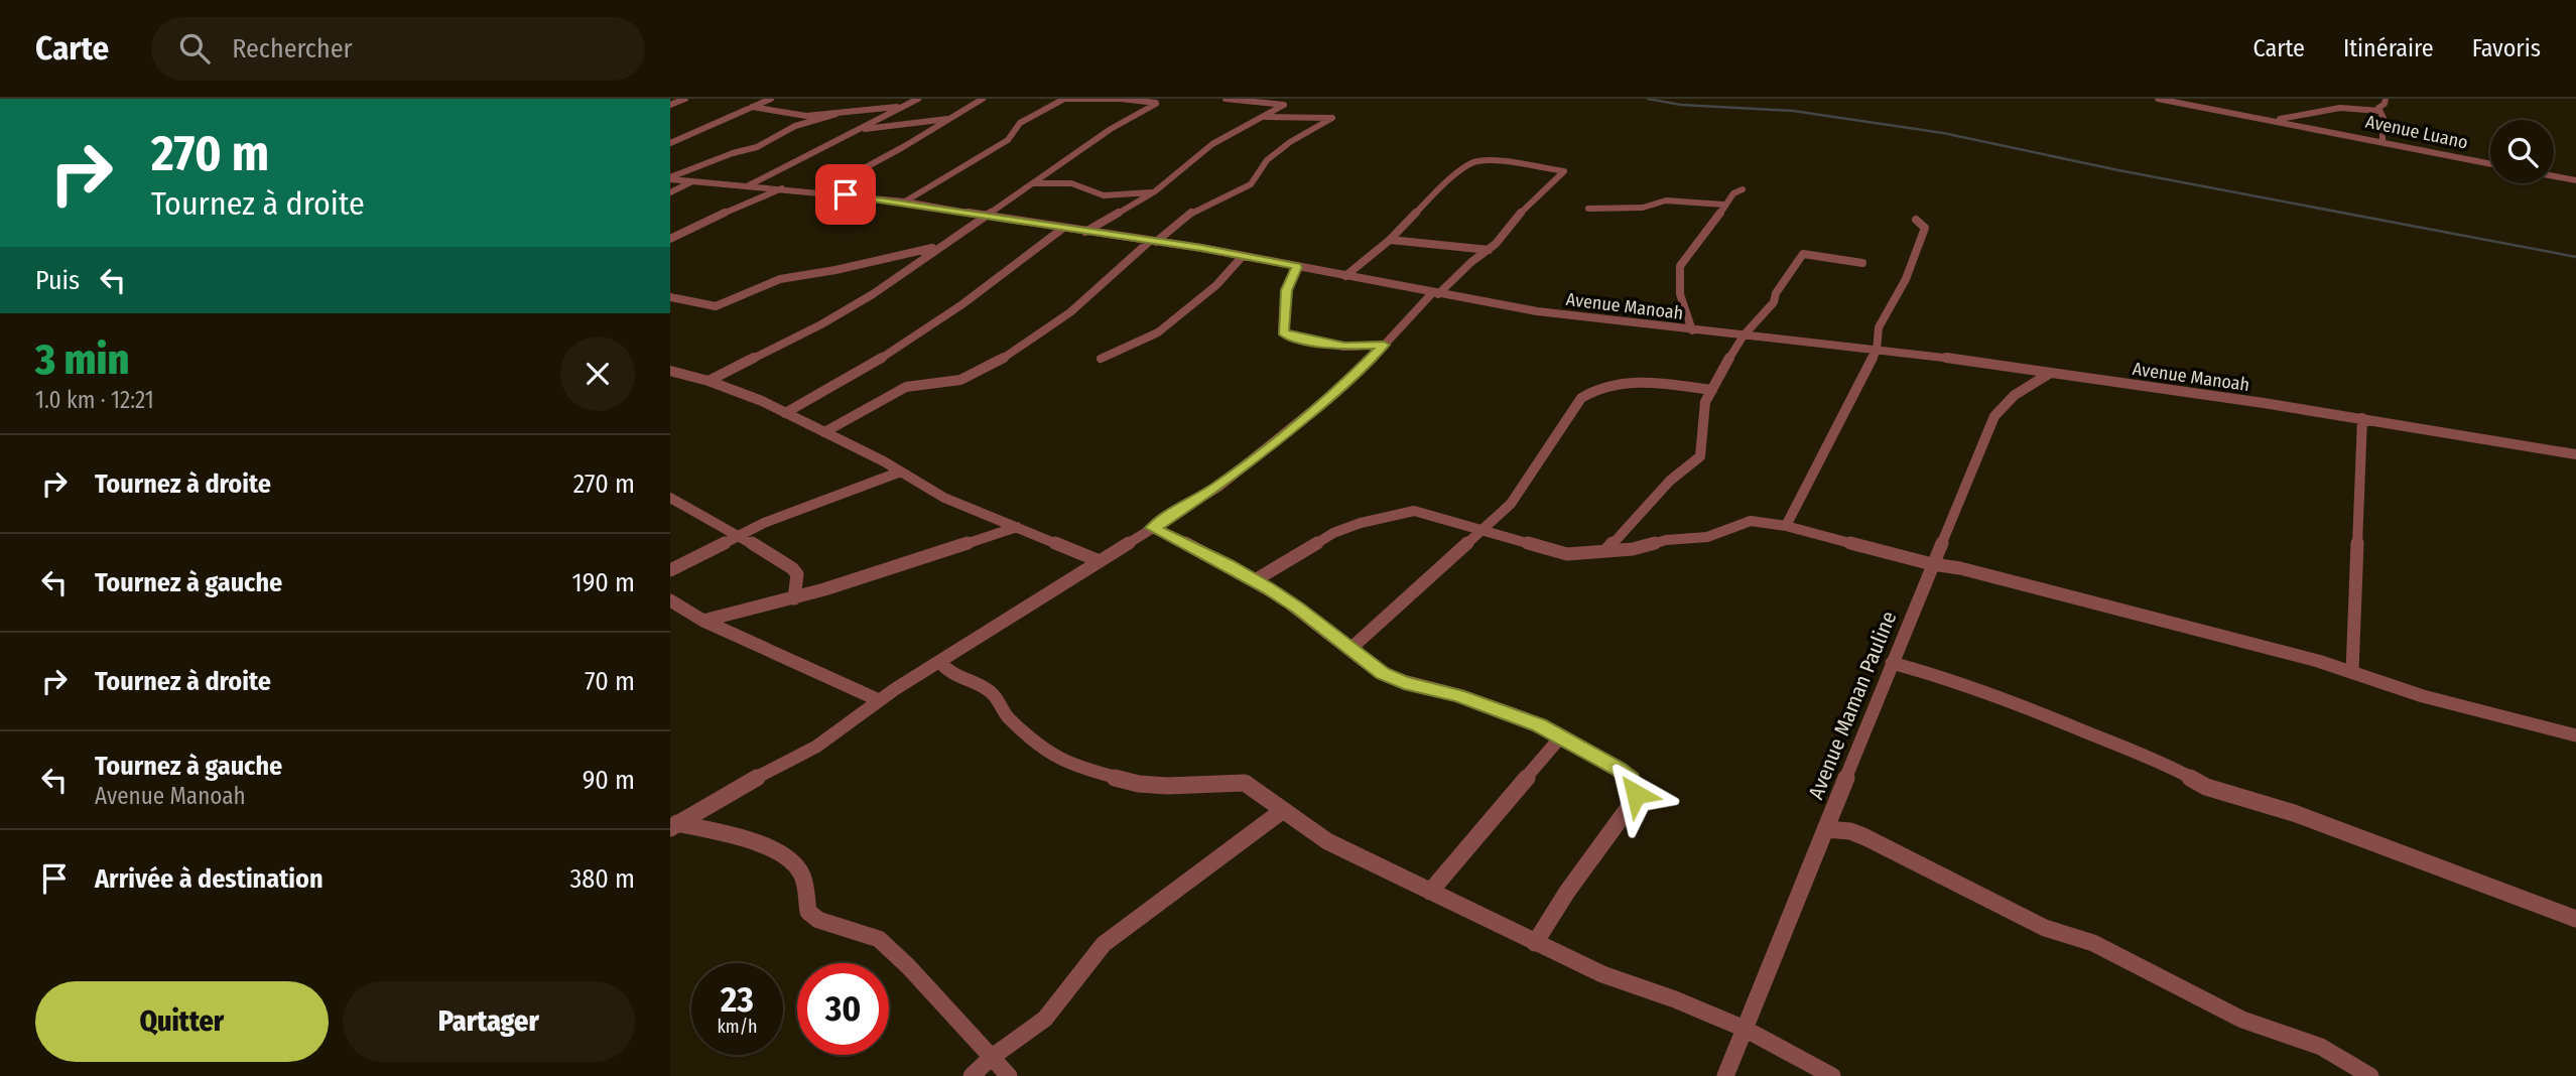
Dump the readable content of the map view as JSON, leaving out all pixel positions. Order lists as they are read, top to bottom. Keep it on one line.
{"streets":{"street":["Avenue Luano","Avenue Manoah","Avenue Maman Pauline"]},"crossings":[["Avenue Manoah","Avenue Maman Pauline"]],"page":{"header":"Carte","search":"Rechercher","nav":["Carte","Itinéraire","Favoris"],"turn":["270 m","Tournez à droite"],"then":"Puis","heading":["3 min","1.0 km · 12:21"],"list":[{"name":"Tournez à droite","value":"270 m"},{"name":"Tournez à gauche","value":"190 m"},{"name":"Tournez à droite","value":"70 m"},{"name":"Tournez à gauche","note":"Avenue Manoah","value":"90 m"},{"name":"Arrivée à destination","value":"380 m"}],"speed":"23 km/h","limit":"30","buttons":["Quitter","Partager"]}}
